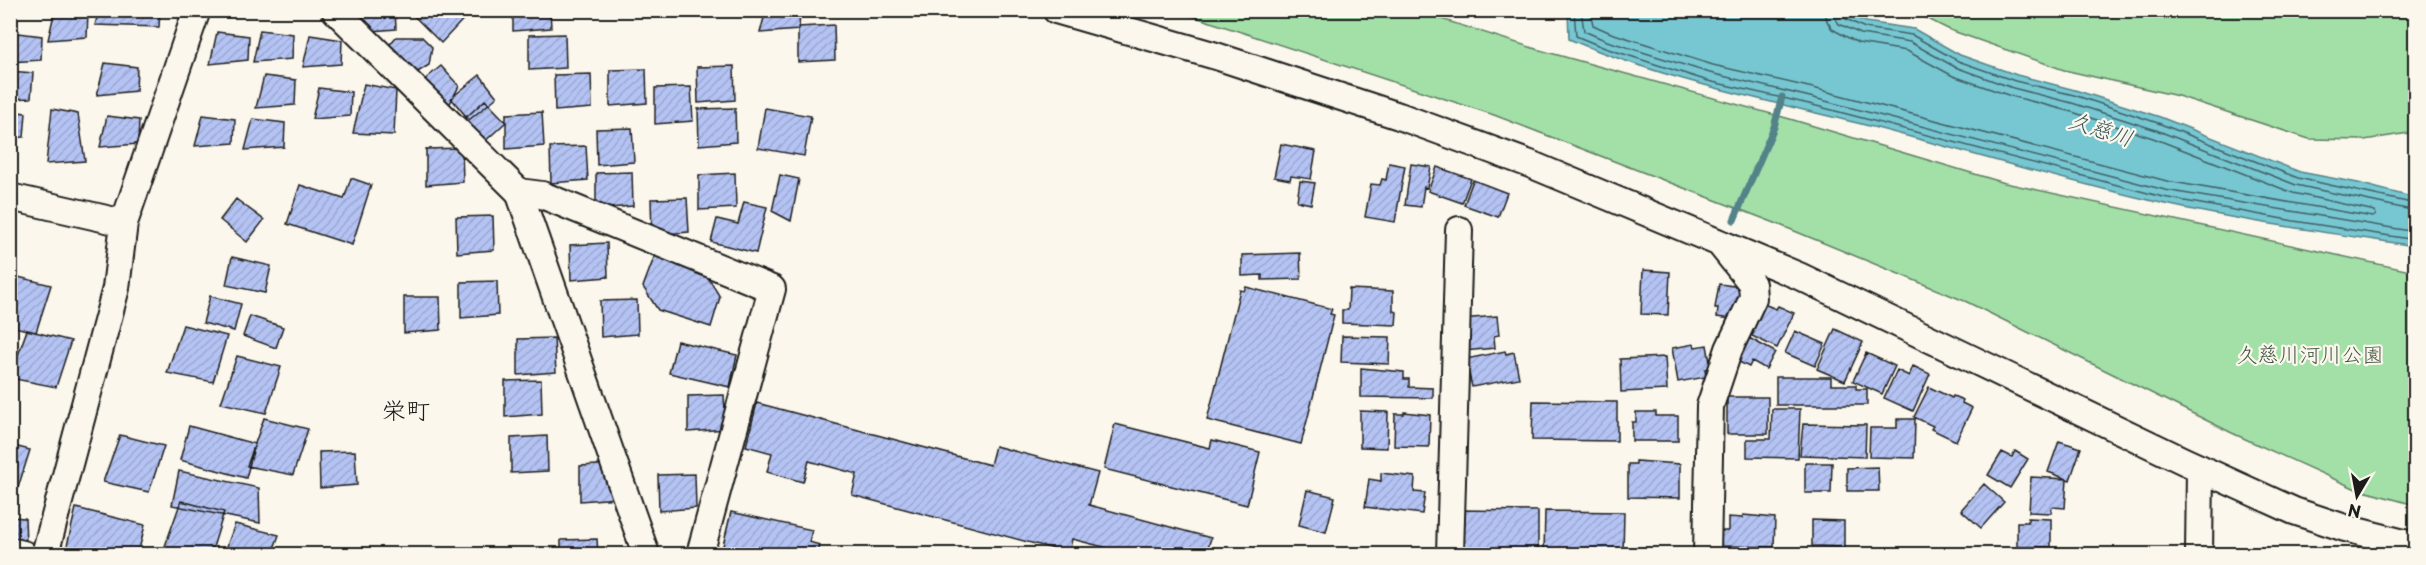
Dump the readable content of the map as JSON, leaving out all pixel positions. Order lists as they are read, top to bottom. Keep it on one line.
{"districts":["栄町"],"water":["久慈川"],"parks":["久慈川河川公園"],"north":"bottom"}
